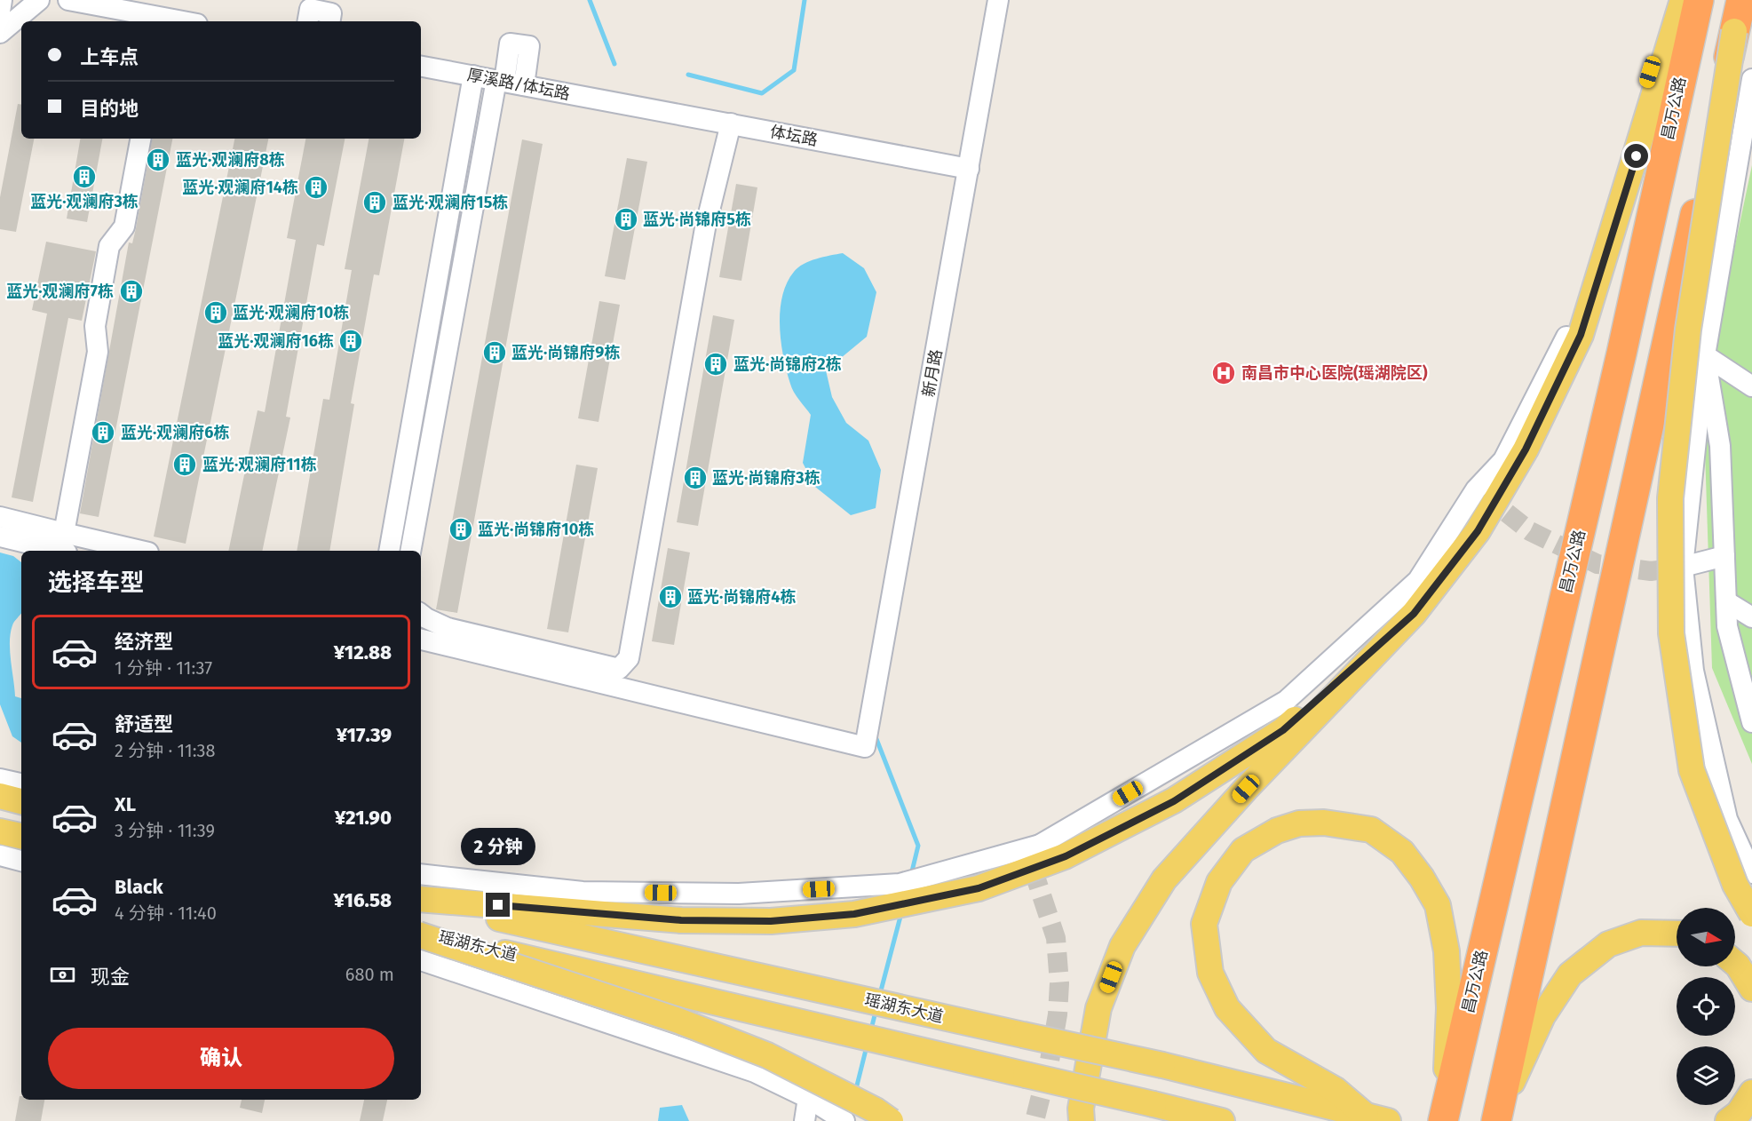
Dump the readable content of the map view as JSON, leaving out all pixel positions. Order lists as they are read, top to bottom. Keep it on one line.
{"streets":{"highway":["昌万公路"],"main road":["瑶湖东大道"],"street":["厚溪路/体坛路","体坛路","新月路"]},"crossings":[["厚溪路/体坛路","体坛路"],["体坛路","新月路"]],"places":{"building":["蓝光·观澜府8栋","蓝光·观澜府3栋","蓝光·观澜府14栋","蓝光·观澜府15栋","蓝光·尚锦府5栋","蓝光·观澜府7栋","蓝光·观澜府10栋","蓝光·观澜府16栋","蓝光·尚锦府9栋","蓝光·尚锦府2栋","蓝光·观澜府6栋","蓝光·观澜府11栋","蓝光·尚锦府3栋","蓝光·尚锦府10栋","蓝光·尚锦府4栋"],"hospital":["南昌市中心医院(瑶湖院区)"]},"north":"right","page":{"banner":["上车点","目的地"],"heading":"选择车型","list":[{"name":"经济型","note":"1 分钟 · 11:37","value":"¥12.88"},{"name":"舒适型","note":"2 分钟 · 11:38","value":"¥17.39"},{"name":"XL","note":"3 分钟 · 11:39","value":"¥21.90"},{"name":"Black","note":"4 分钟 · 11:40","value":"¥16.58"}],"bubble":"2 分钟","pay":["现金","680 m"],"buttons":"确认"}}
